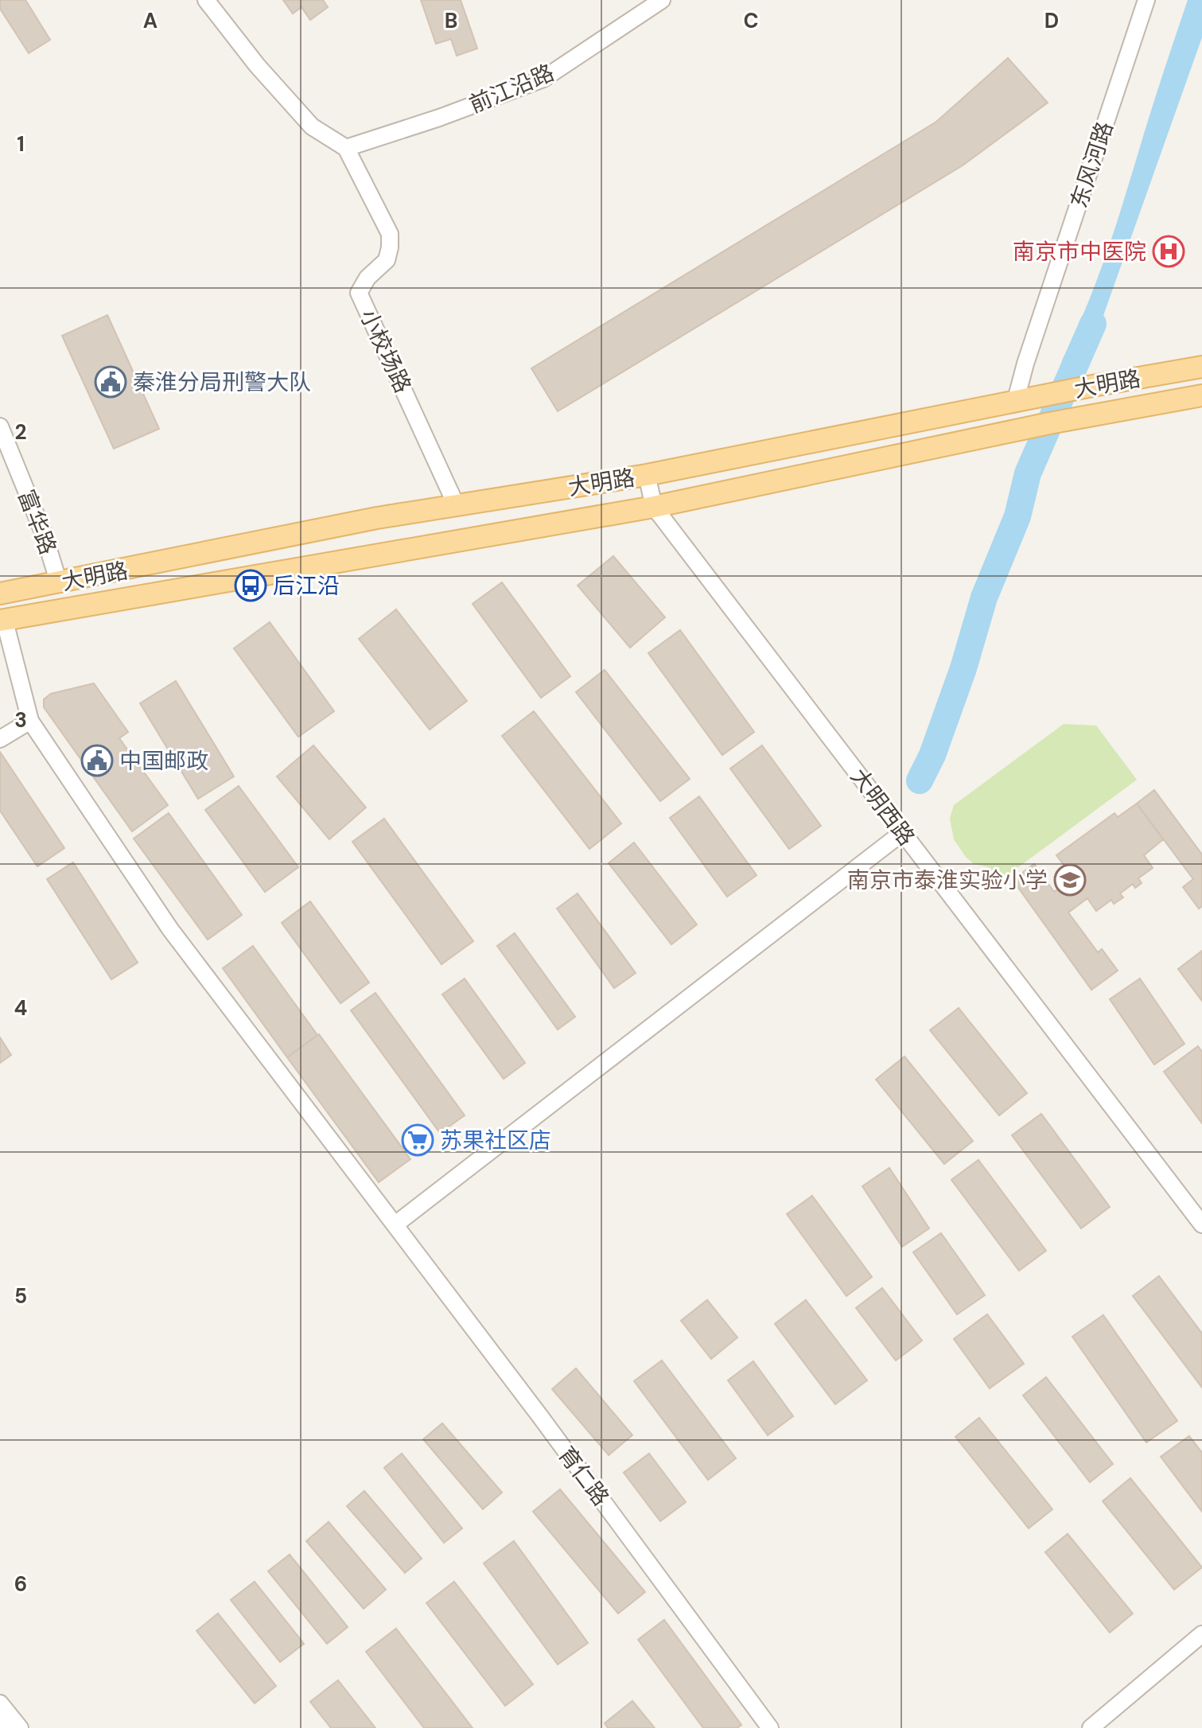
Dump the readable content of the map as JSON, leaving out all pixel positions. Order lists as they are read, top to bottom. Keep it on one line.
{"streets":{"main road":["大明路"],"street":["前江沿路","东风河路","小校场路","富华路","大明西路","育仁路"]},"crossings":[["前江沿路","小校场路"],["东风河路","大明路"],["小校场路","大明路"],["大明路","富华路"],["大明路","大明西路"],["大明路","育仁路"]],"places":{"hospital":["南京市中医院"],"public building":["秦淮分局刑警大队","中国邮政"],"bus stop":["后江沿"],"school or university":["南京市泰淮实验小学"],"supermarket":["苏果社区店"]},"grid":{"columns":["A","B","C","D"],"rows":["1","2","3","4","5","6"]}}
